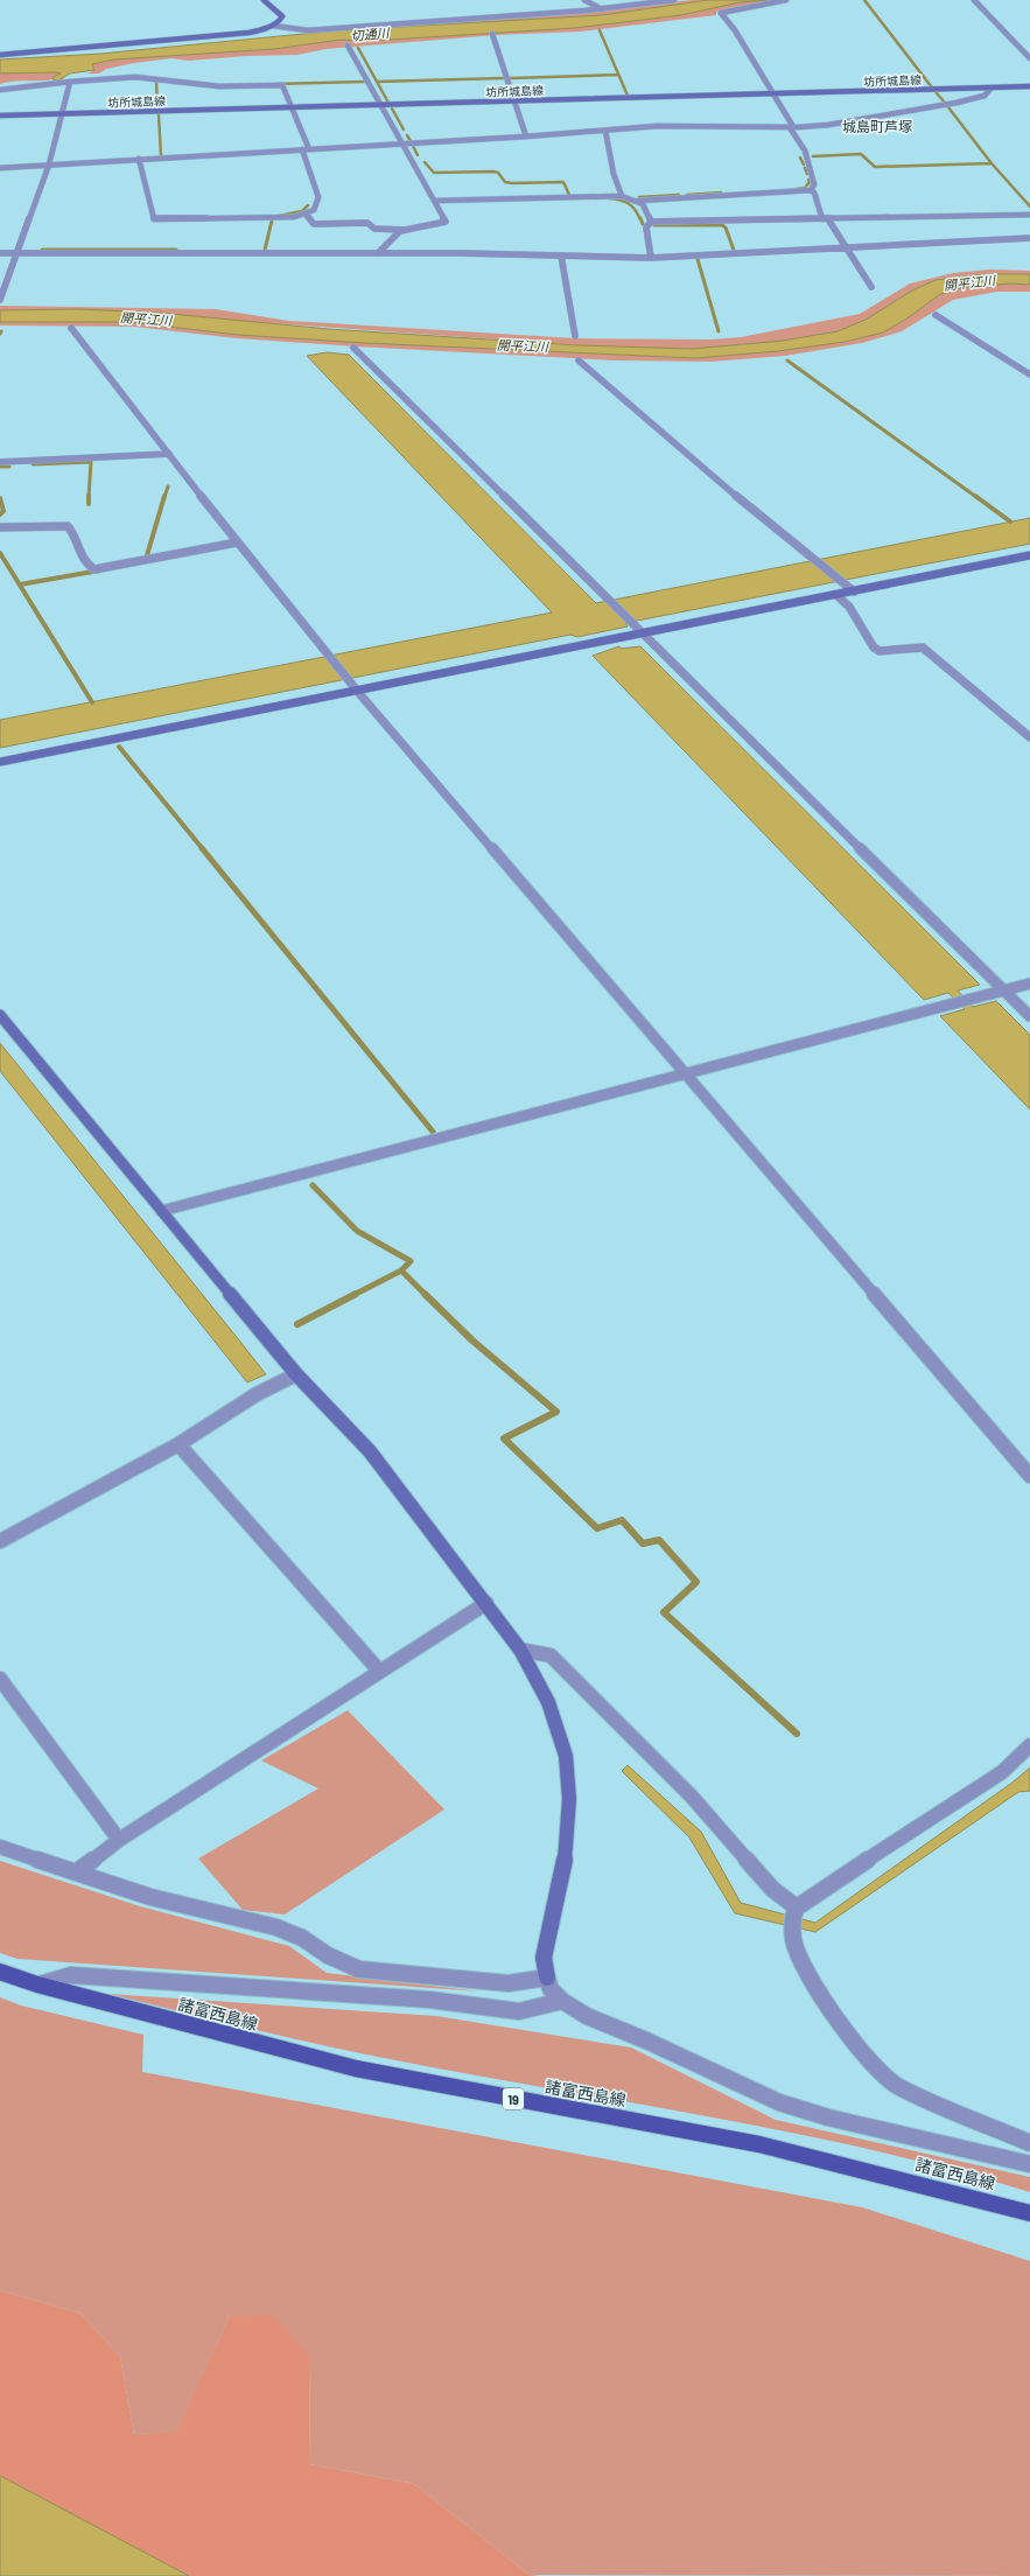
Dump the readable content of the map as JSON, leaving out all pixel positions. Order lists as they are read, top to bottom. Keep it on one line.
{"streets":{"main road":["諸富西島線","19"],"street":["坊所城島線"]},"districts":["城島町芦塚"],"water":["切通川","開平江川"]}
